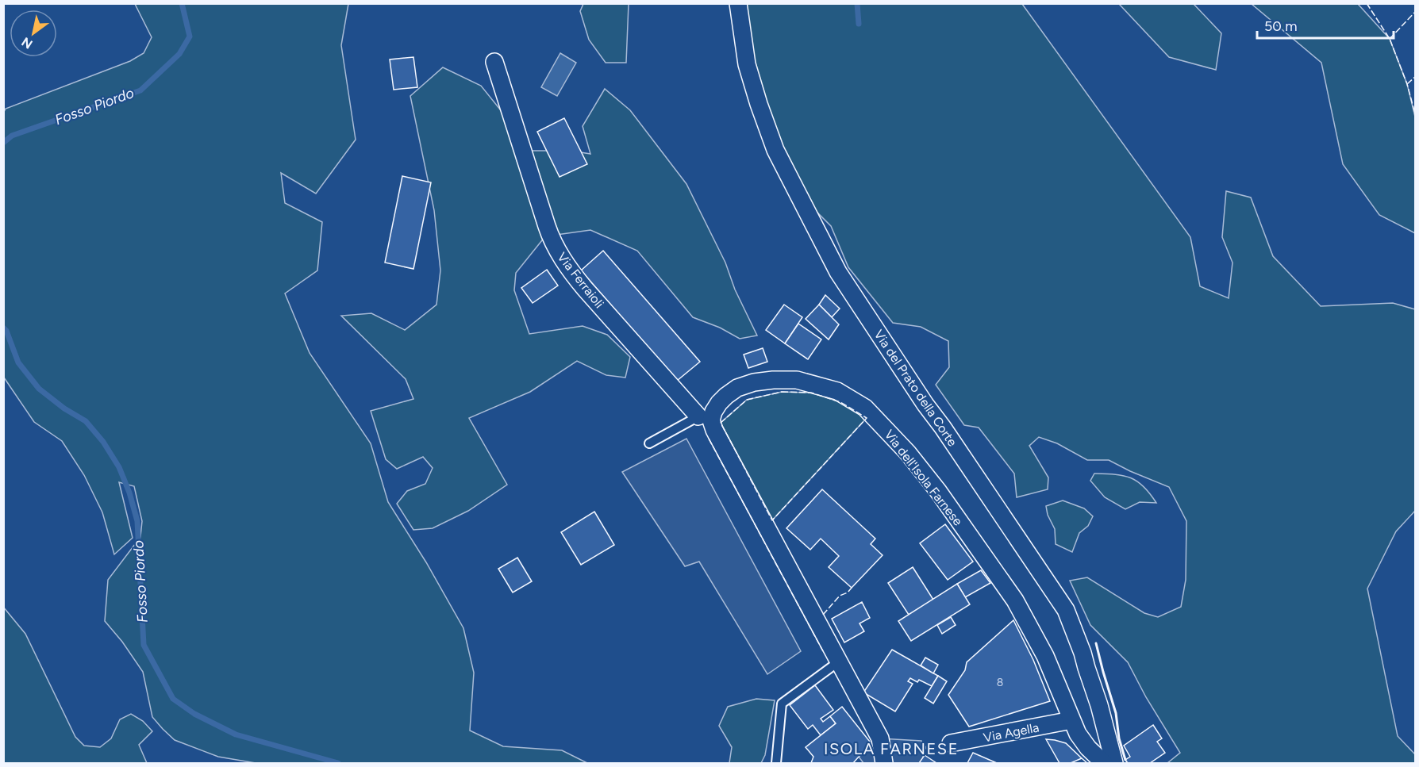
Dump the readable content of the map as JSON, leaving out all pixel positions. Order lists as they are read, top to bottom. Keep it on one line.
{"streets":{"street":["Via Ferraioli","Via del Prato della Corte","Via dell'Isola Farnese","Via Agella"]},"crossings":[["Via Ferraioli","Via dell'Isola Farnese"],["Via dell'Isola Farnese","Via Agella"]],"districts":["ISOLA FARNESE"],"water":["Fosso Piordo"],"house_numbers":["8"],"scale_bar":"50 m","north":"bottom left"}
